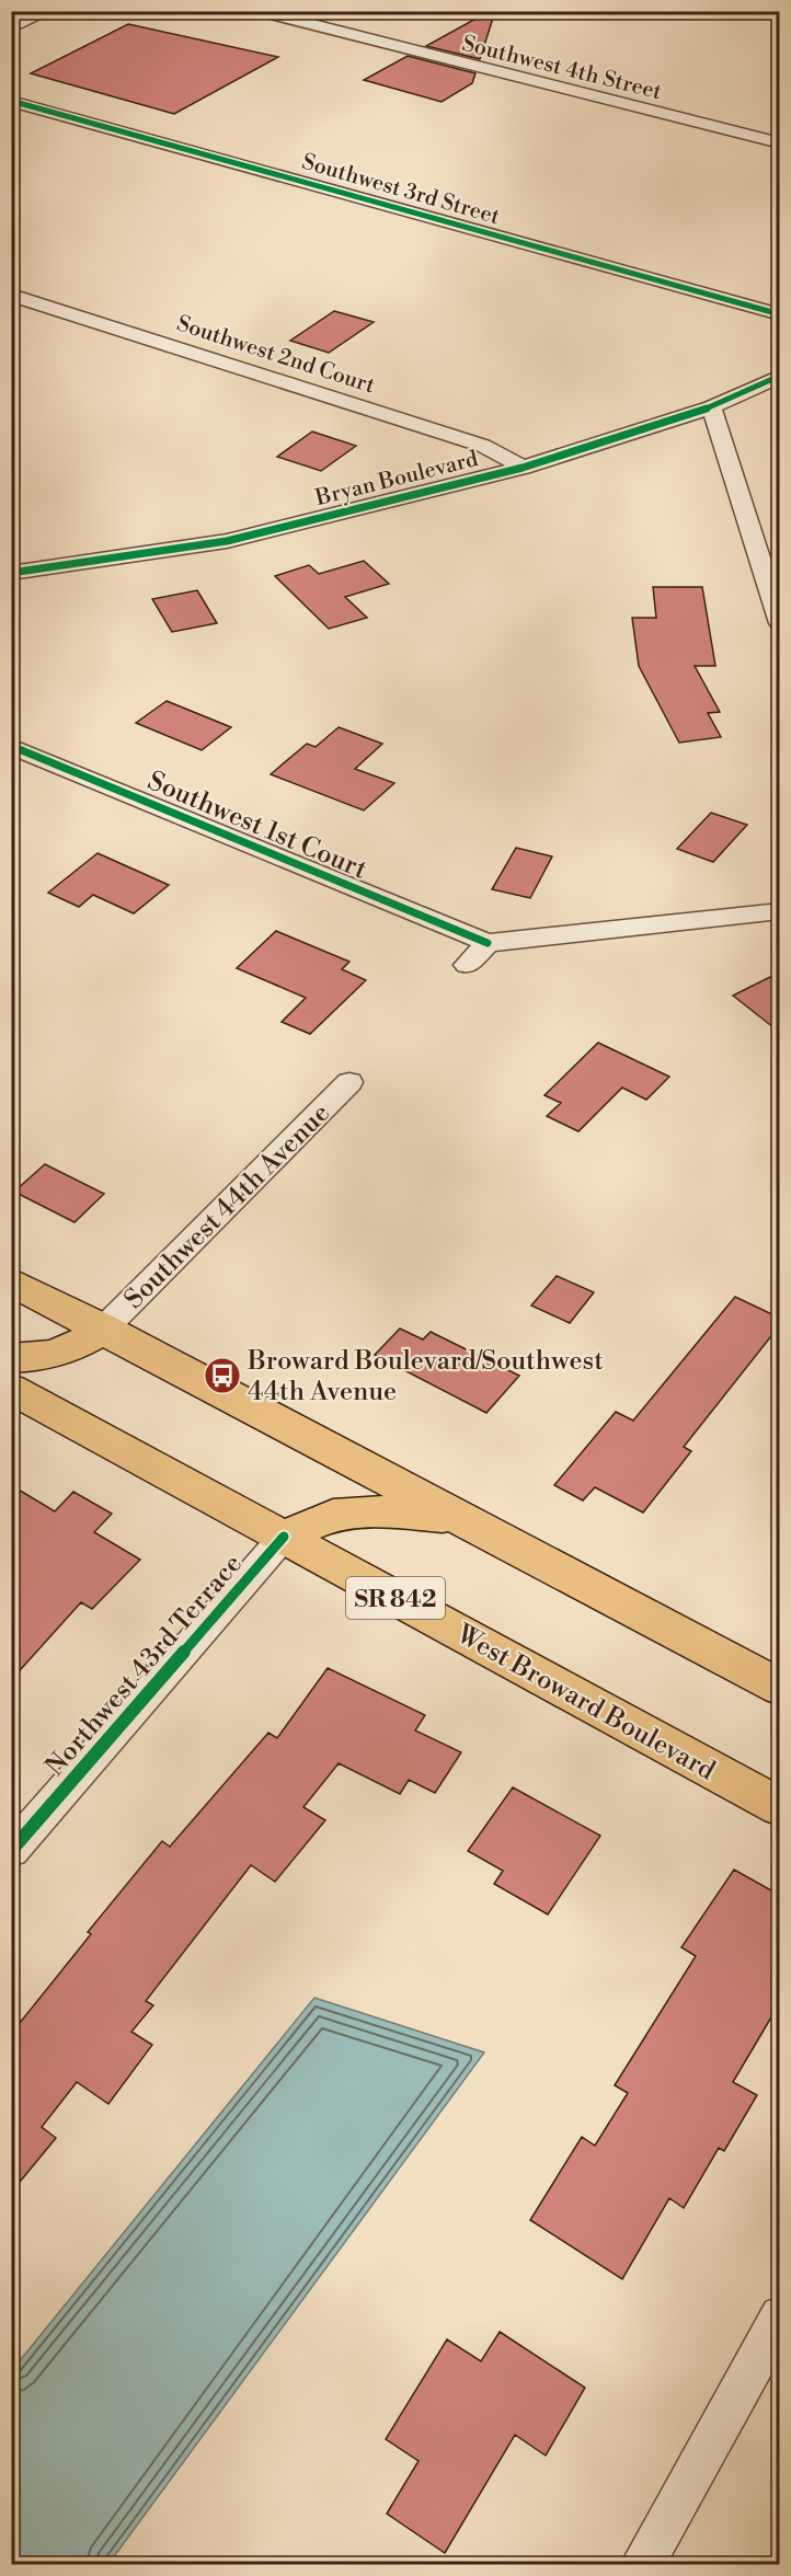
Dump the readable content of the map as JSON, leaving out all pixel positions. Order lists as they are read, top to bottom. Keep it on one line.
{"streets":{"main road":["SR 842","West Broward Boulevard"],"street":["Southwest 4th Street","Southwest 3rd Street","Southwest 2nd Court","Bryan Boulevard","Southwest 1st Court","Southwest 44th Avenue","Northwest 43rd Terrace"]},"crossings":[["Southwest 2nd Court","Bryan Boulevard"],["Northwest 43rd Terrace","West Broward Boulevard"]],"places":{"bus stop":["Broward Boulevard/Southwest 44th Avenue"]}}
